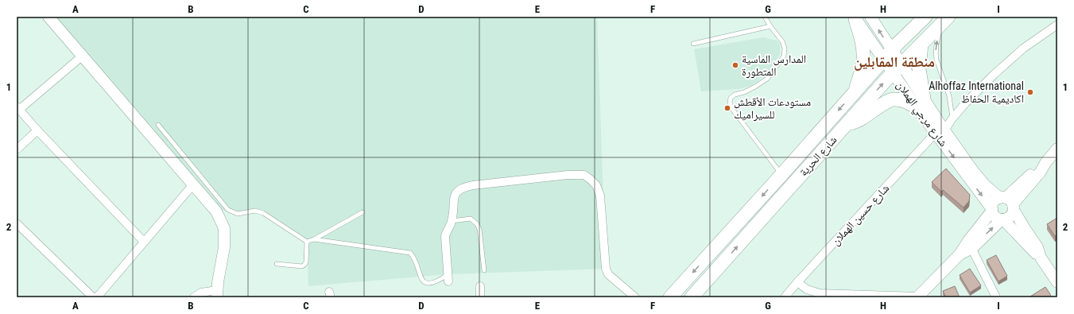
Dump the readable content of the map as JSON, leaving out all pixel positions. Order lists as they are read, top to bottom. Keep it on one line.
{"streets":{"highway":["شارع الحرية"],"street":["شارع مرجي الهملان","شارع حسين الهملان"]},"crossings":[["شارع مرجي الهملان","شارع الحرية"],["شارع مرجي الهملان","شارع حسين الهملان"]],"districts":["منطقة المقابلين"],"places":["المدارس الماسية المتطورة","Alhoffaz International اكاديمية الحفاظ","مستودعات الأقطش للسيراميك"],"grid":{"columns":["A","B","C","D","E","F","G","H","I"],"rows":["1","2"]}}
